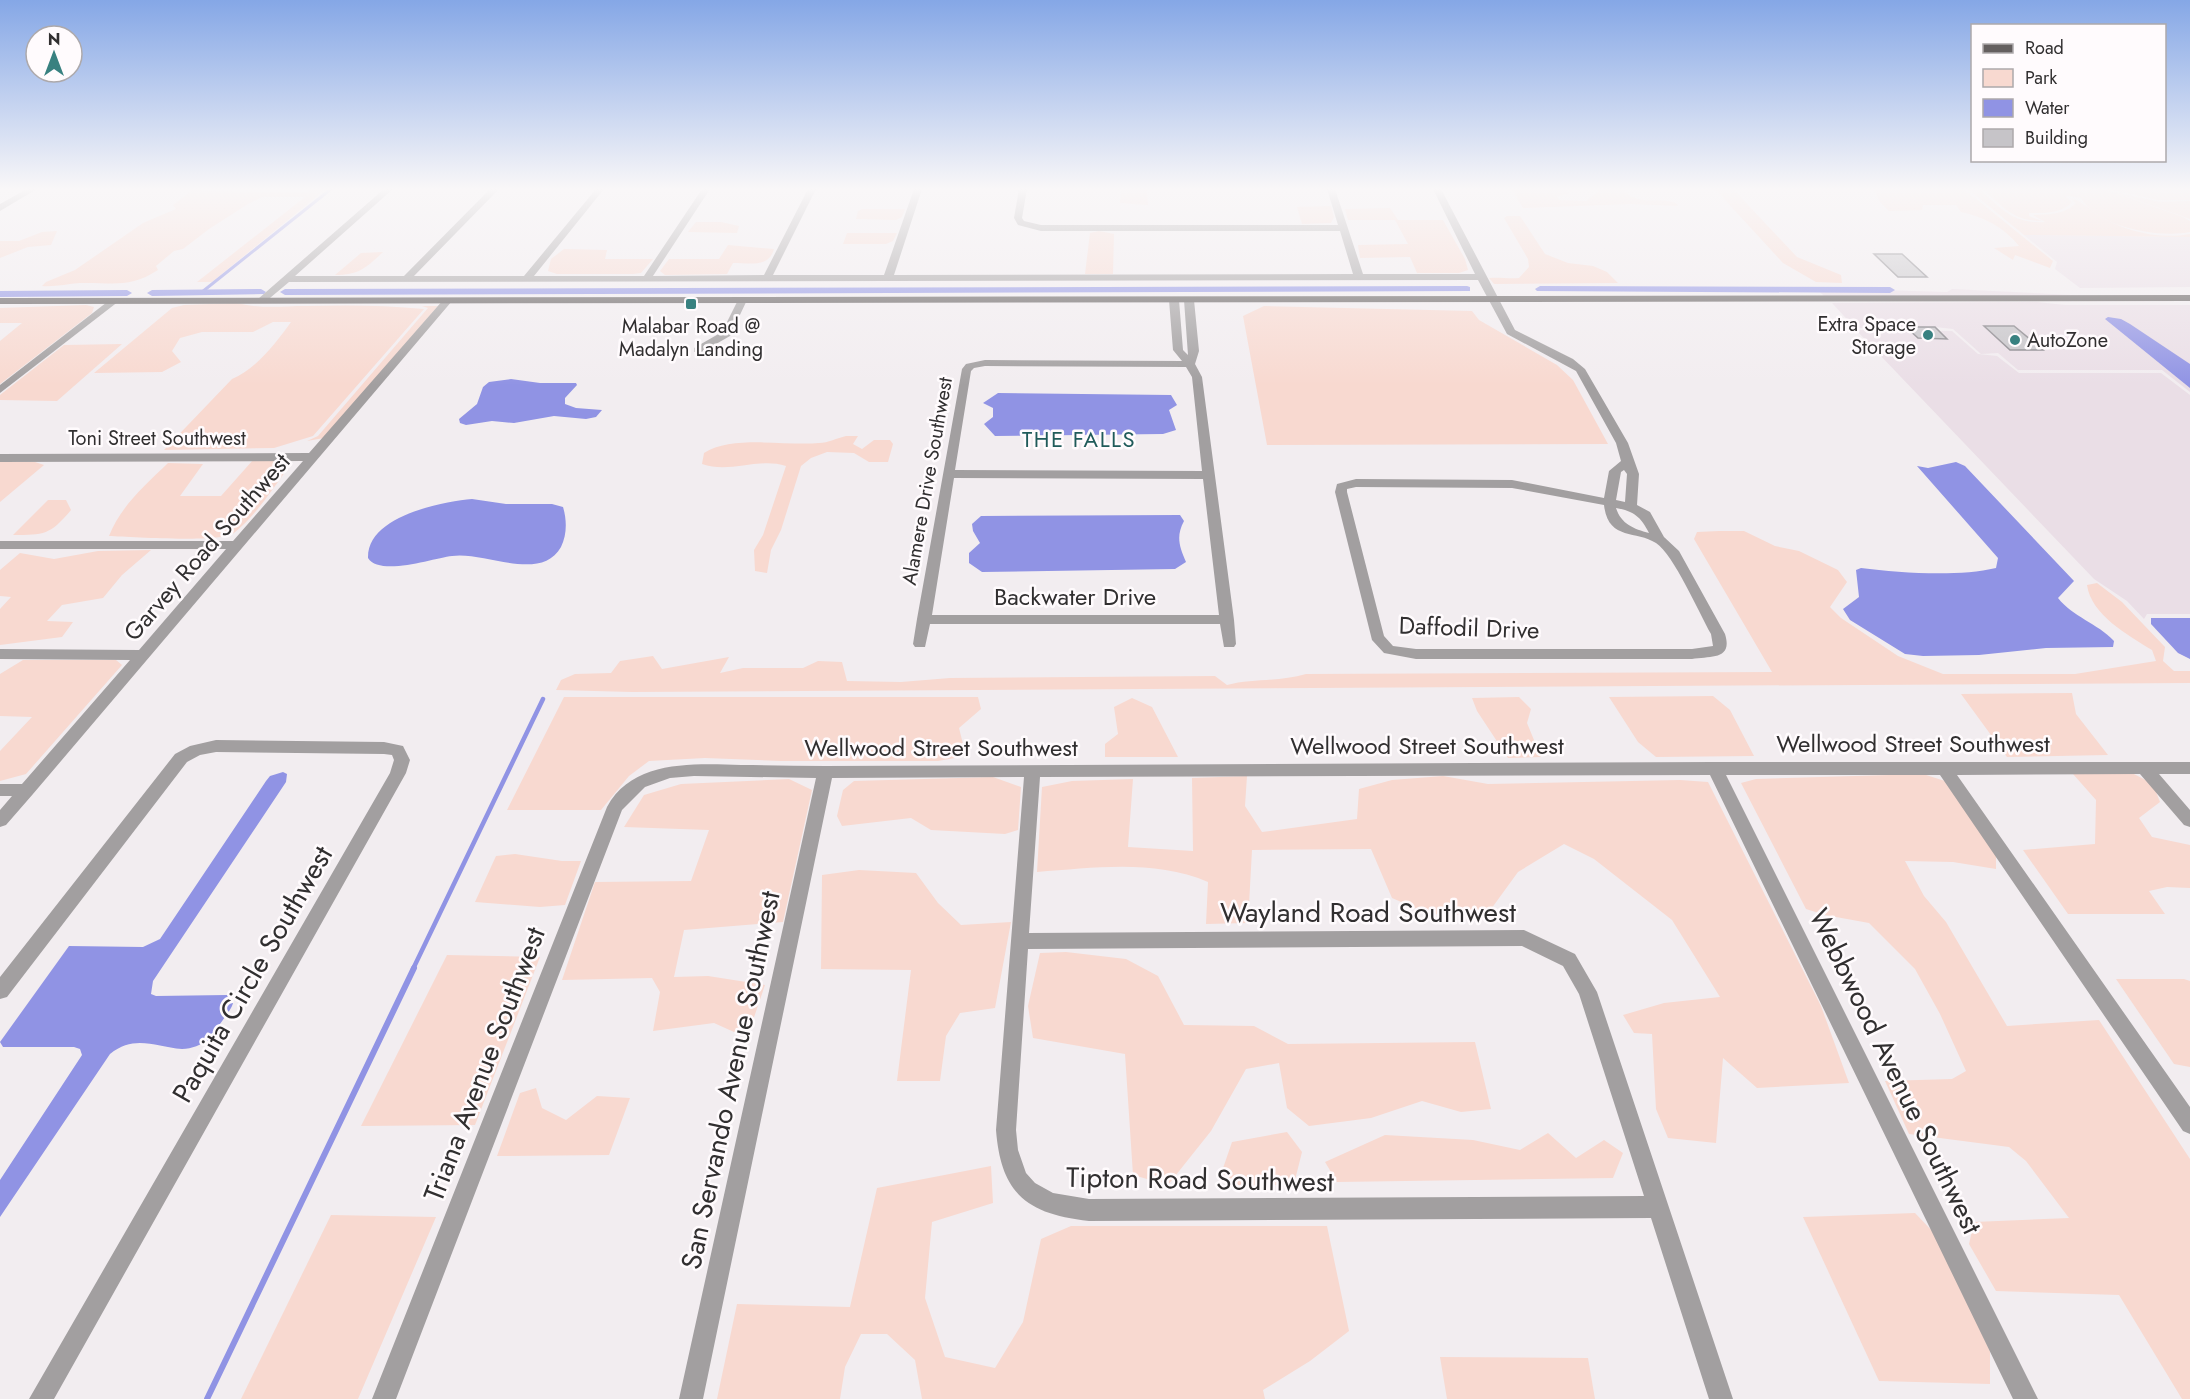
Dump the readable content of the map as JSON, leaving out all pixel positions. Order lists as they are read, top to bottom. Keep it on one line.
{"streets":{"street":["Toni Street Southwest","Alamere Drive Southwest","Garvey Road Southwest","Backwater Drive","Daffodil Drive","Wellwood Street Southwest","Wayland Road Southwest","Paquita Circle Southwest","Triana Avenue Southwest","Webbwood Avenue Southwest","San Servando Avenue Southwest","Tipton Road Southwest"]},"crossings":[["Toni Street Southwest","Garvey Road Southwest"],["Alamere Drive Southwest","Backwater Drive"],["Wellwood Street Southwest","Triana Avenue Southwest"],["Wellwood Street Southwest","Webbwood Avenue Southwest"],["Wellwood Street Southwest","San Servando Avenue Southwest"],["Wellwood Street Southwest","Tipton Road Southwest"],["Wayland Road Southwest","Tipton Road Southwest"]],"districts":["THE FALLS"],"places":{"transit":["Malabar Road @ Madalyn Landing"],"other":["Extra Space Storage","AutoZone"]},"legend":["Road","Park","Water","Building"],"north":"top"}
